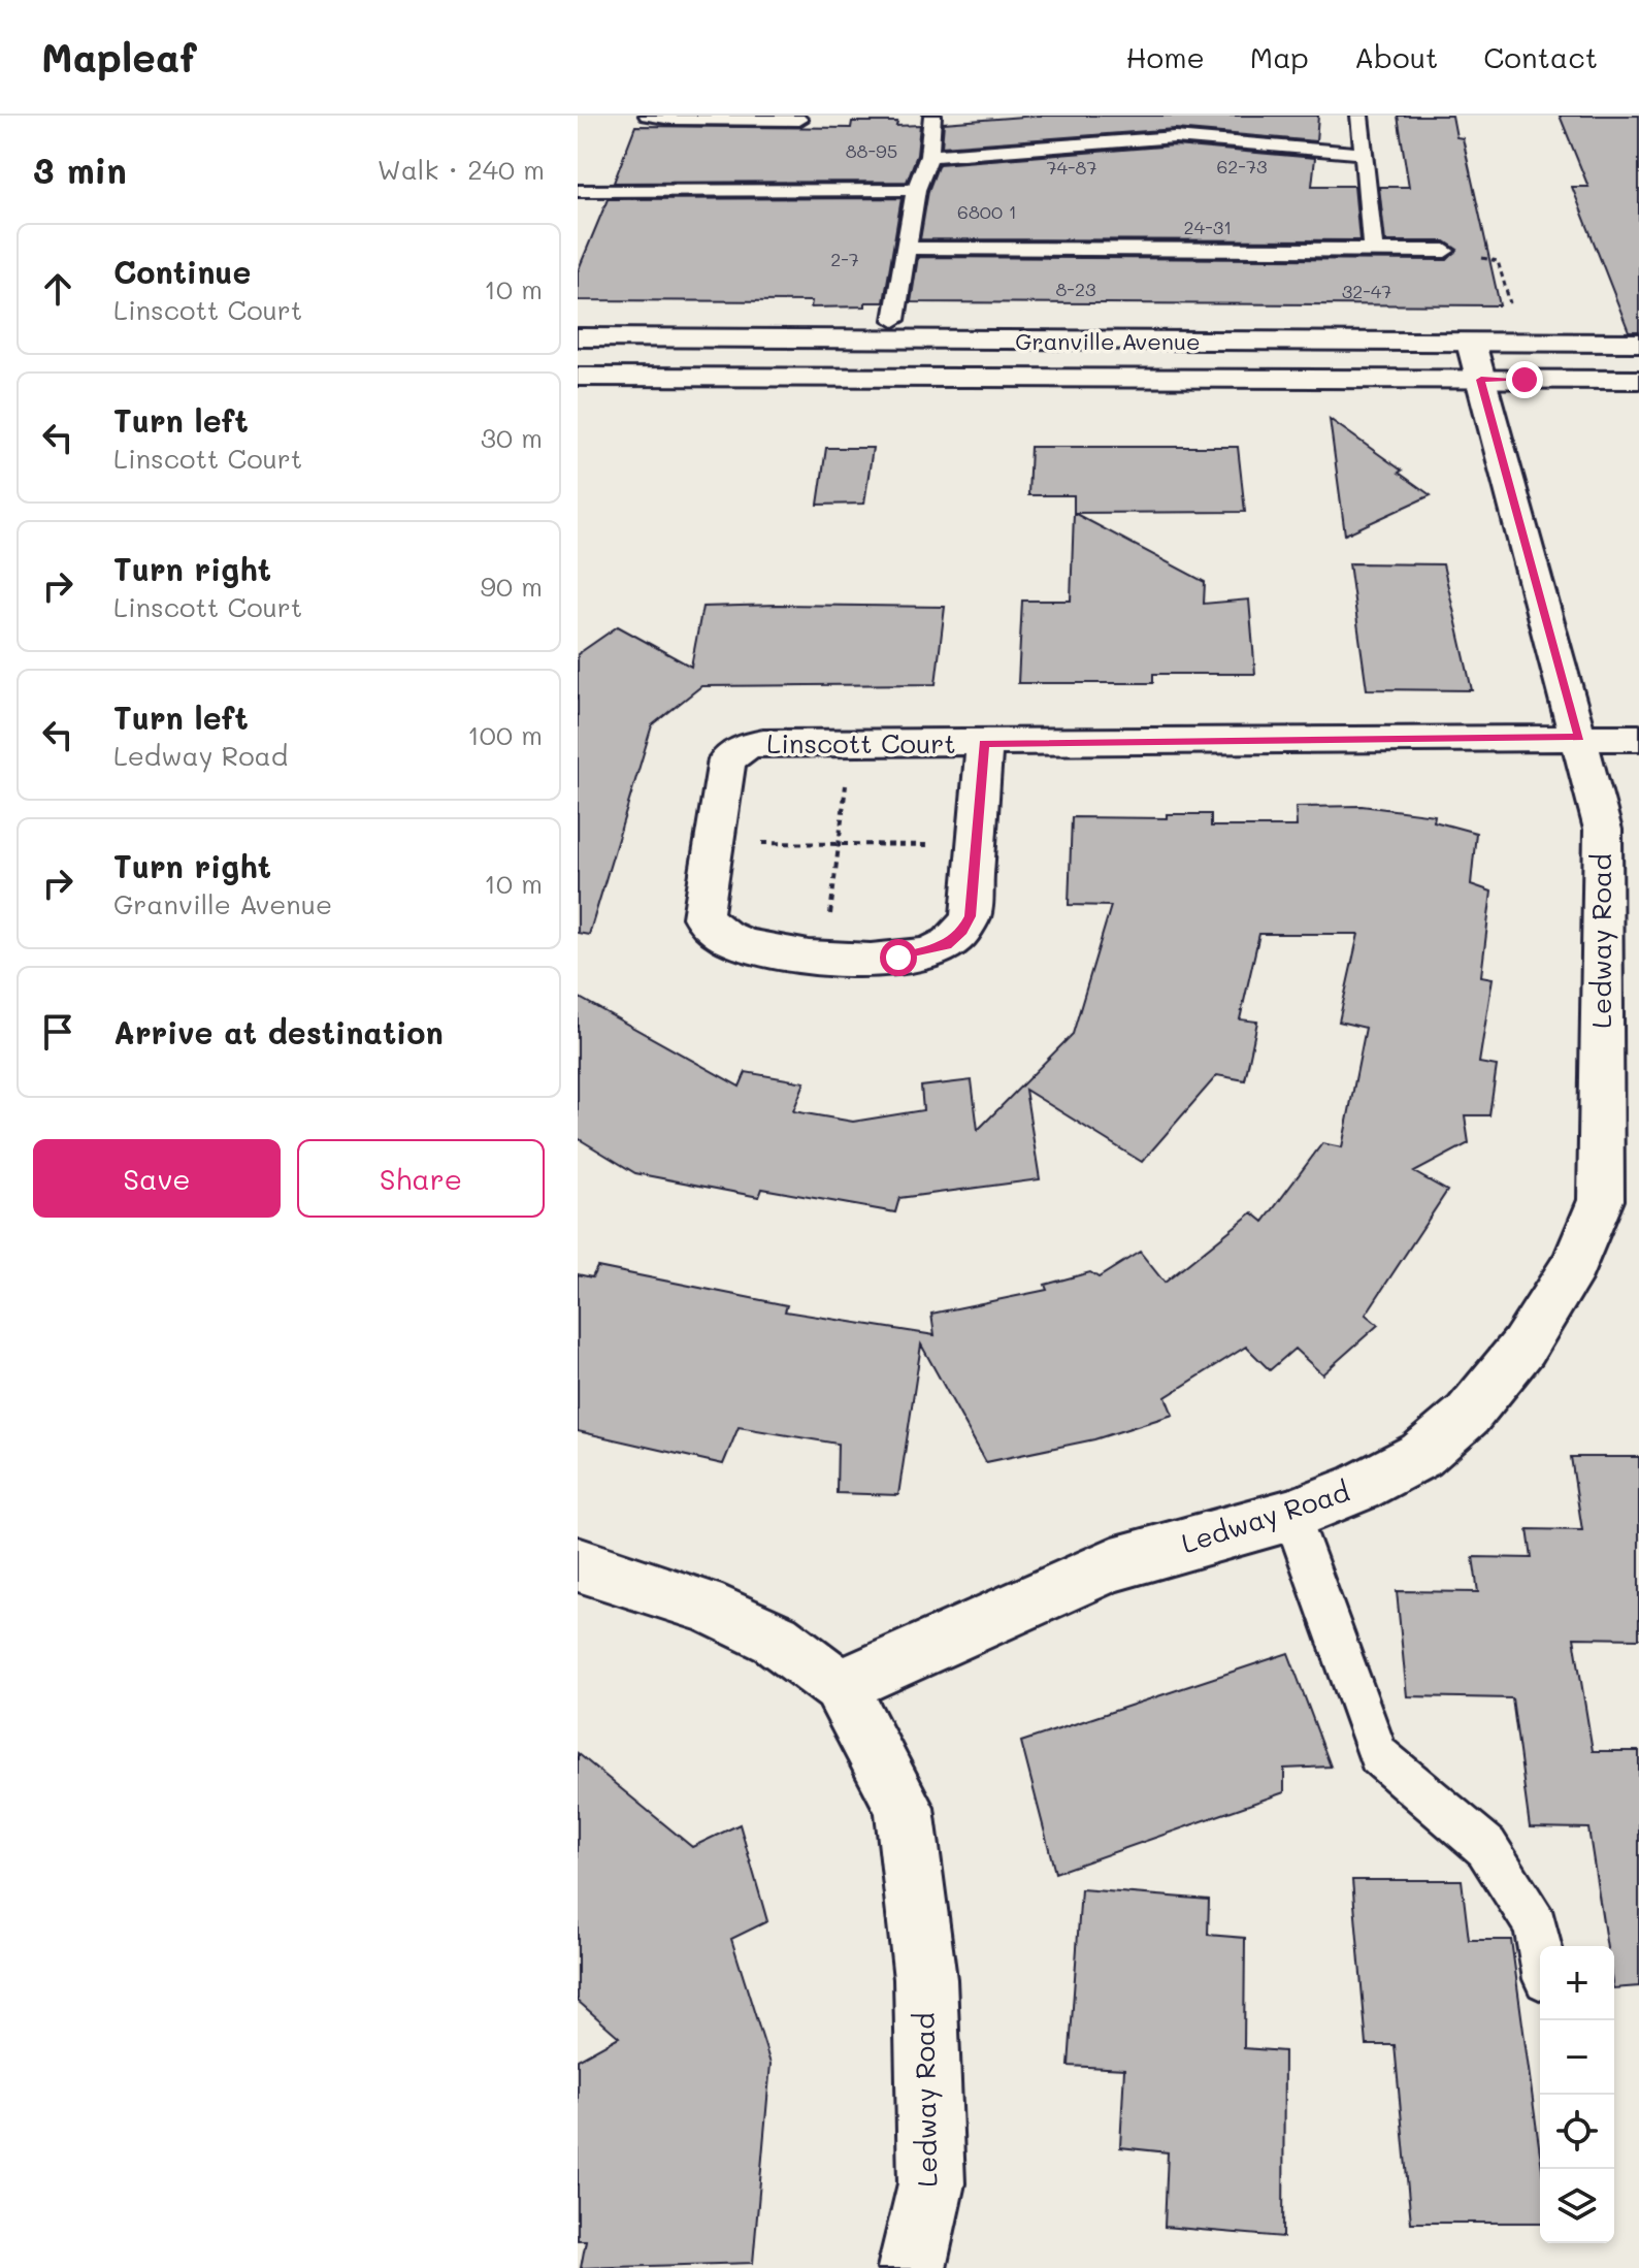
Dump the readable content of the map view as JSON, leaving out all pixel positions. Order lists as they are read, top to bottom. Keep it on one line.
{"streets":{"street":["Granville Avenue","Linscott Court","Ledway Road"]},"crossings":[["Granville Avenue","Ledway Road"],["Linscott Court","Ledway Road"]],"house_numbers":["88-95","62-73","74-87","6800 1","24-31","2-7","8-23","32-47"],"page":{"header":"Mapleaf","nav":["Home","Map","About","Contact"],"heading":["3 min","Walk · 240 m"],"list":[["Continue","Linscott Court","10 m"],["Turn left","Linscott Court","30 m"],["Turn right","Linscott Court","90 m"],["Turn left","Ledway Road","100 m"],["Turn right","Granville Avenue","10 m"],"Arrive at destination"],"buttons":["Save","Share"],"map_buttons":["+","−"]}}
